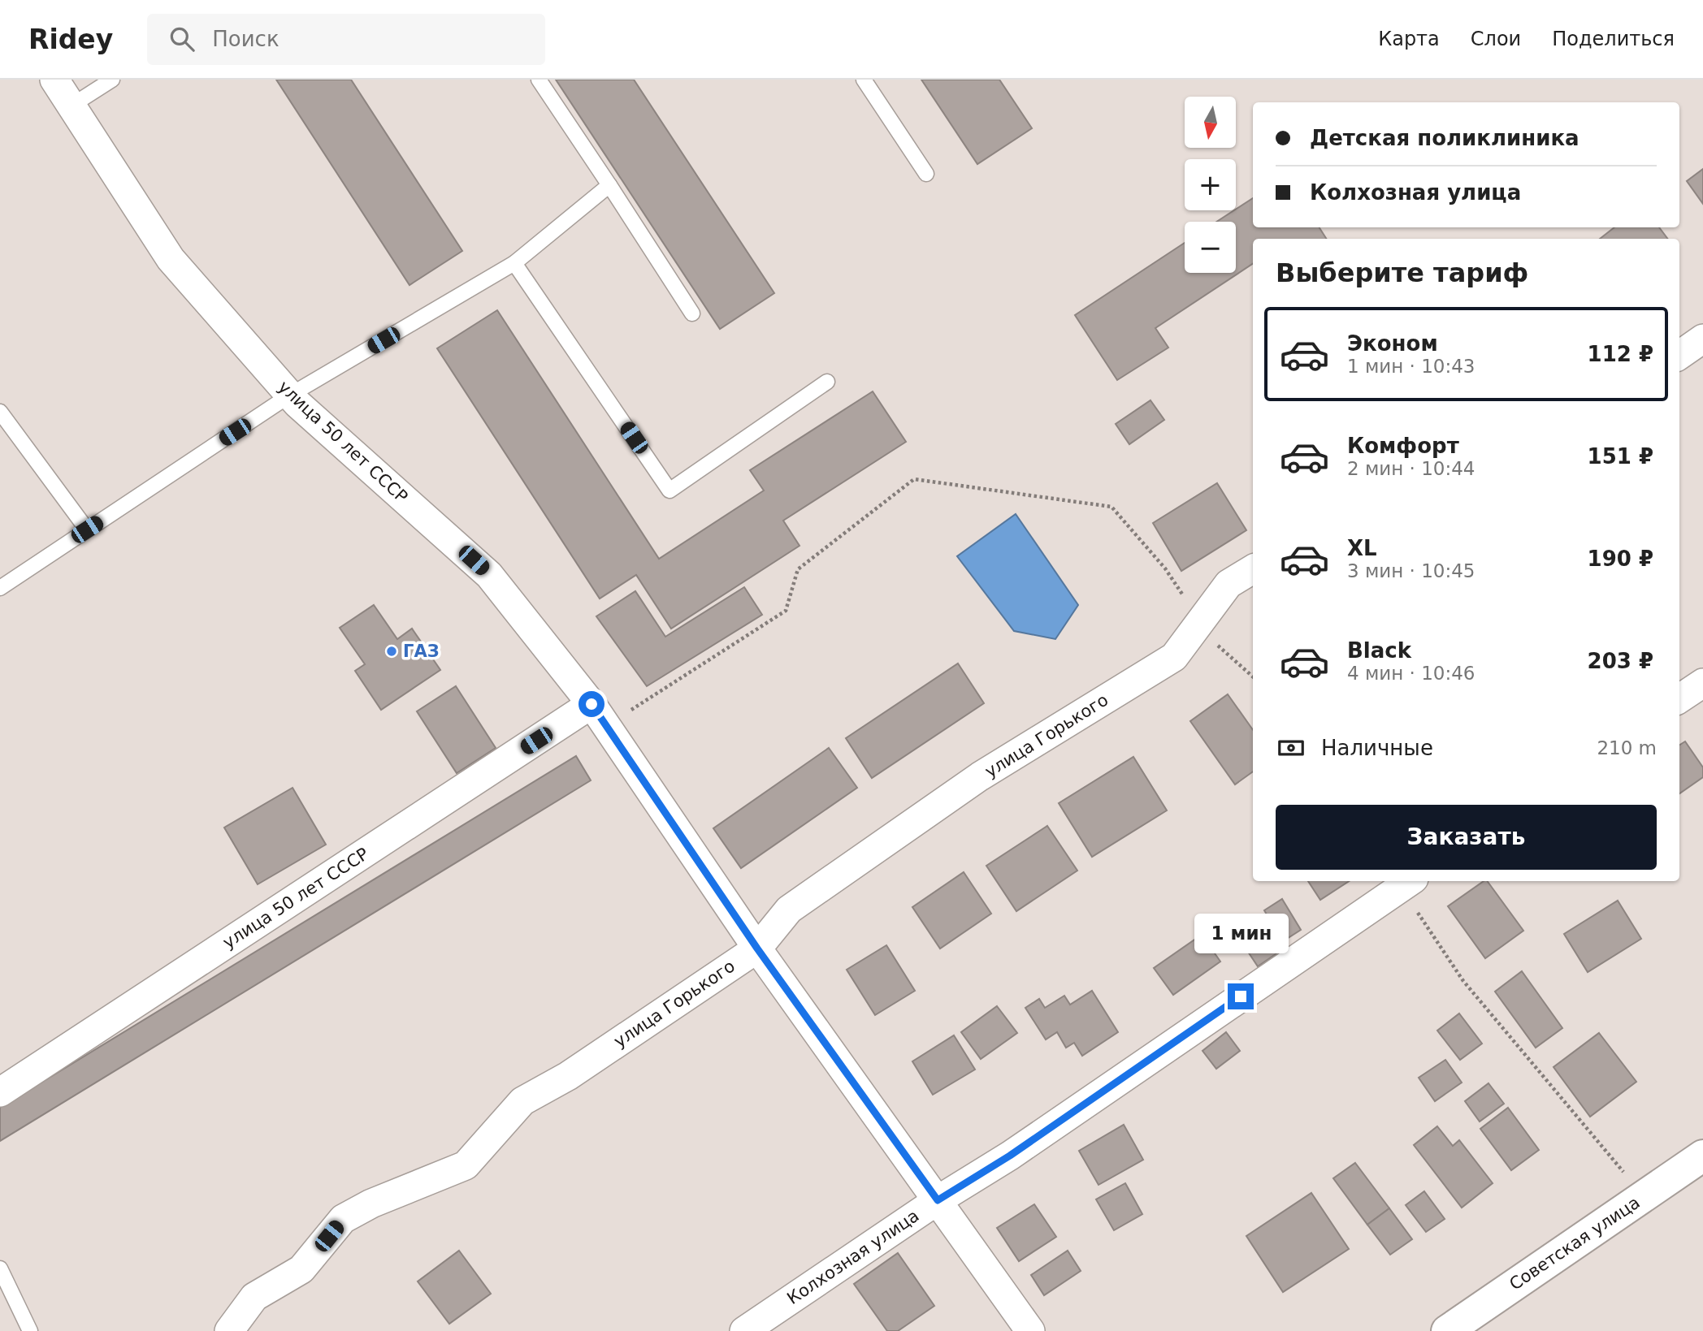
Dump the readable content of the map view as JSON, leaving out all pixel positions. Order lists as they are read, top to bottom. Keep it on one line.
{"streets":{"main road":["Советская улица"],"street":["улица 50 лет СССР","улица Горького","Колхозная улица"]},"crossings":[["улица 50 лет СССР","улица Горького"],["улица 50 лет СССР","Колхозная улица"]],"places":["ГАЗ"],"north":"bottom","page":{"header":"Ridey","search":"Поиск","nav":["Карта","Слои","Поделиться"],"map_buttons":["+","−"],"banner":["Детская поликлиника","Колхозная улица"],"heading":"Выберите тариф","list":[{"name":"Эконом","note":"1 мин · 10:43","value":"112 ₽"},{"name":"Комфорт","note":"2 мин · 10:44","value":"151 ₽"},{"name":"XL","note":"3 мин · 10:45","value":"190 ₽"},{"name":"Black","note":"4 мин · 10:46","value":"203 ₽"}],"pay":["Наличные","210 m"],"buttons":"Заказать","bubble":"1 мин"}}
